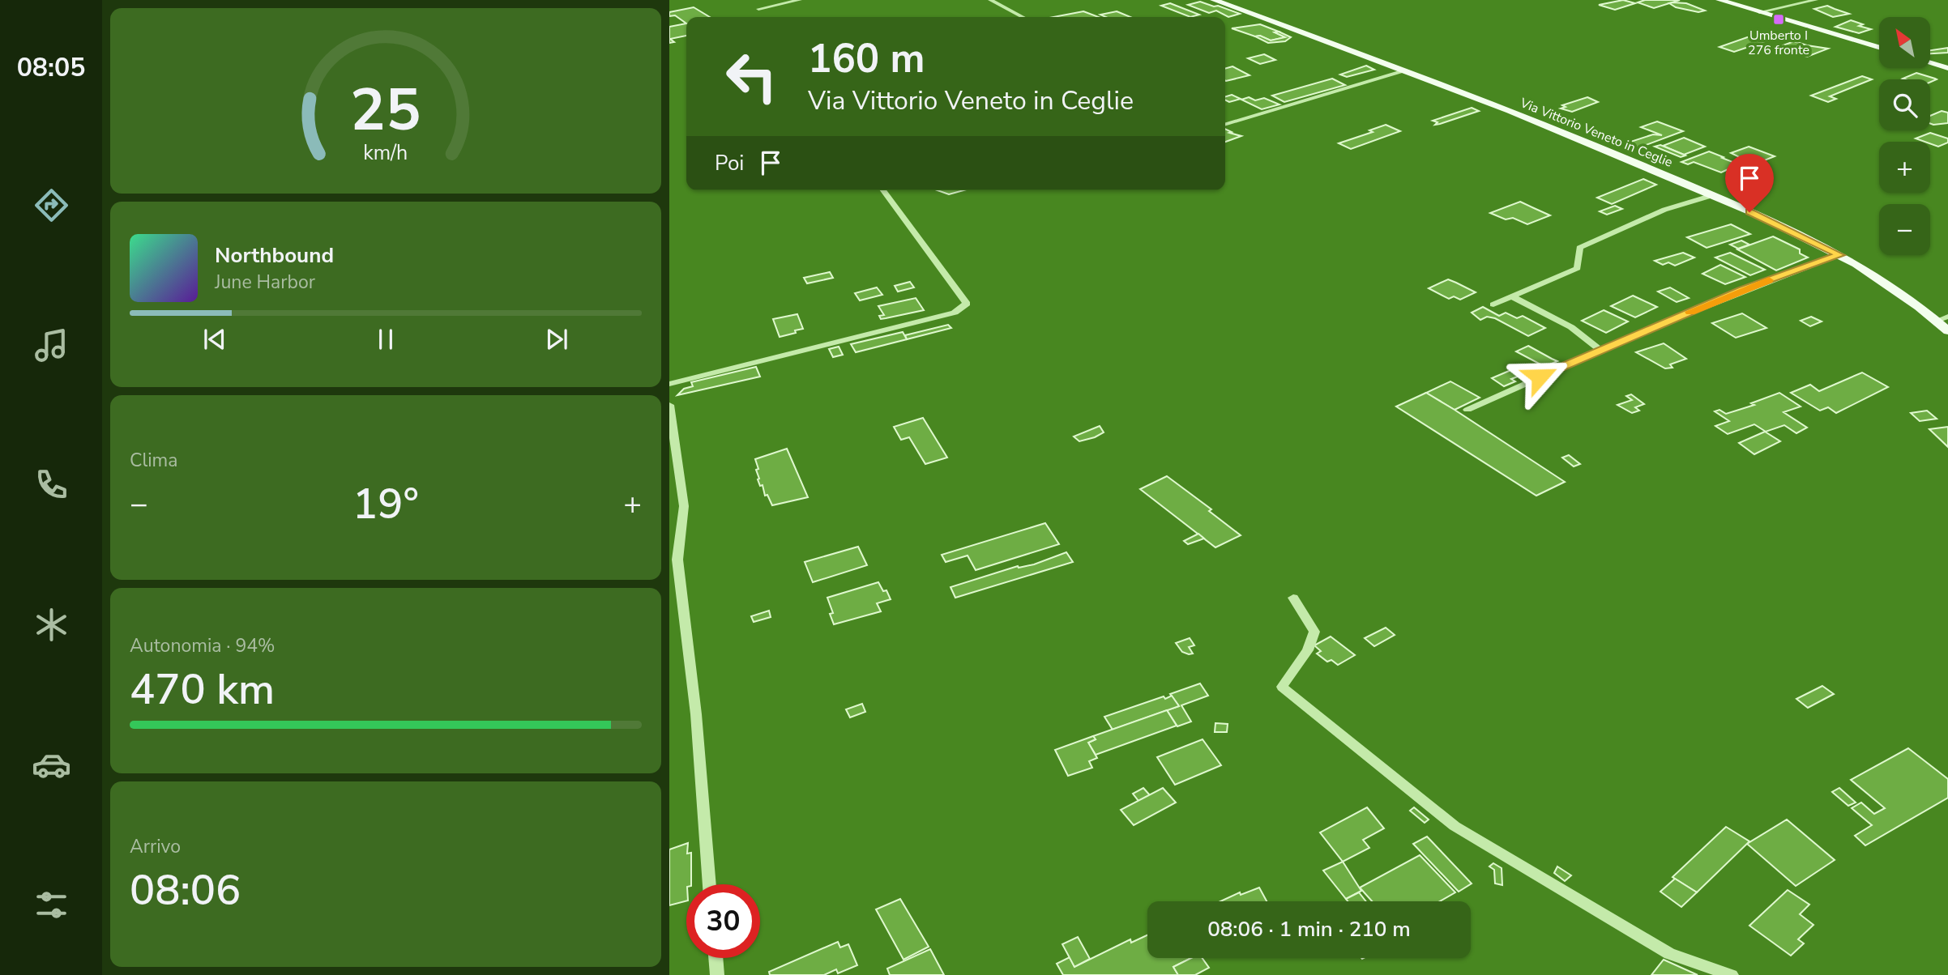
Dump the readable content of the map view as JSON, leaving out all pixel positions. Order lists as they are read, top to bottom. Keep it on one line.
{"streets":{"main road":["Via Vittorio Veneto in Ceglie"]},"places":{"transit":["Umberto I 276 fronte"]},"north":"top left","page":{"tabs":"08:05","map_buttons":["+","−"],"turn":["160 m","Via Vittorio Veneto in Ceglie"],"then":"Poi","song":["Northbound","June Harbor"],"tile":["Clima",["Autonomia · 94%","470 km"],["Arrivo","08:06"]],"heat":["−","19°","+"],"limit":"30","trip":"08:06 · 1 min · 210 m","gauge":["25","km/h"]}}
